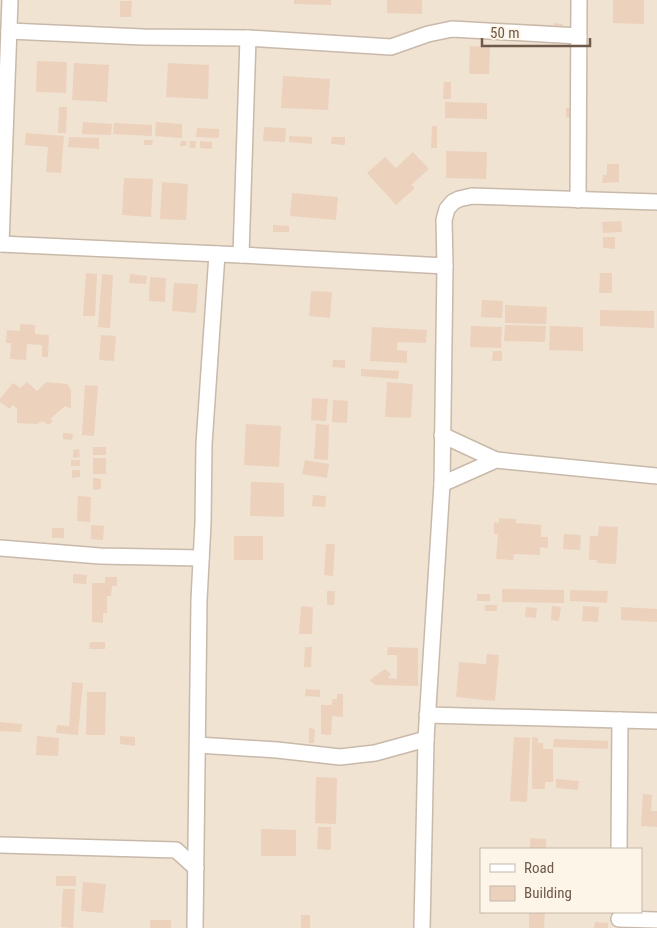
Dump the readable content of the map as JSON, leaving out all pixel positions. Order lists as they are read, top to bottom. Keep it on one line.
{"legend":["Road","Building"],"scale_bar":"50 m"}
